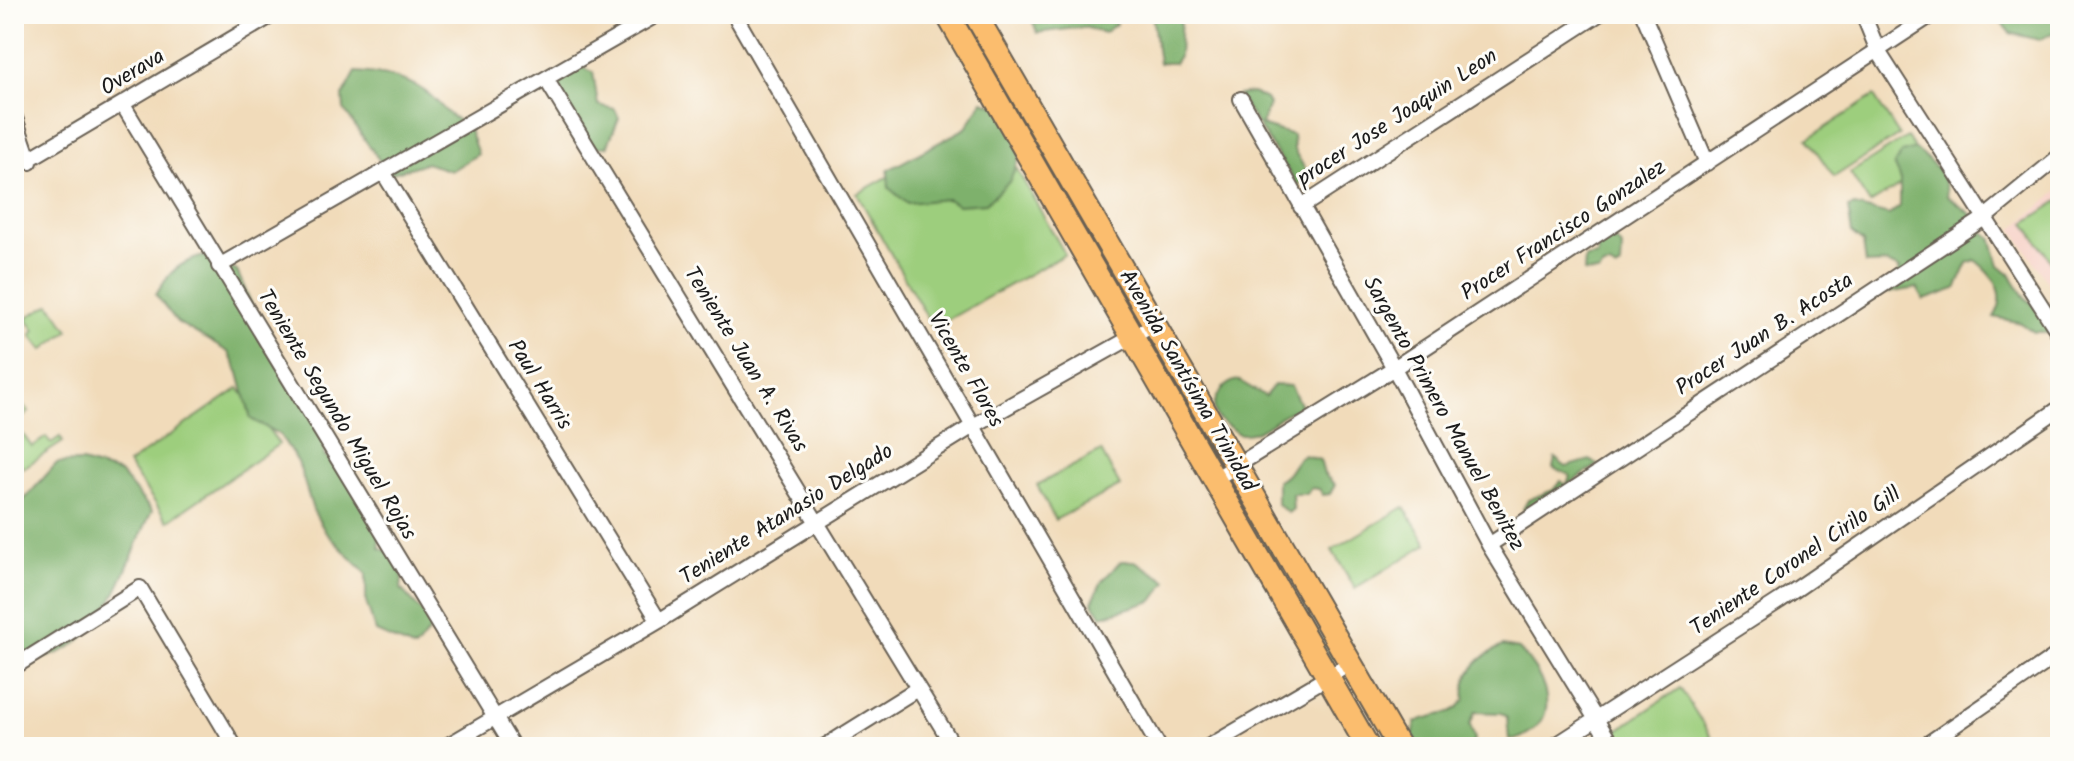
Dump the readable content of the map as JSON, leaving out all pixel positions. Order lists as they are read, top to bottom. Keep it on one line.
{"streets":{"main road":["Avenida Santísima Trinidad"],"street":["Overava","procer Jose Joaquin Leon","Procer Francisco Gonzalez","Procer Juan B. Acosta","Teniente Juan A. Rivas","Vicente Flores","Paul Harris","Sargento Primero Manuel Benitez","Teniente Segundo Miguel Rojas","Teniente Atanasio Delgado","Teniente Coronel Cirilo Gill"]},"crossings":[["Overava","Teniente Segundo Miguel Rojas"],["procer Jose Joaquin Leon","Sargento Primero Manuel Benitez"],["Procer Francisco Gonzalez","Avenida Santísima Trinidad"],["Procer Francisco Gonzalez","Sargento Primero Manuel Benitez"],["Procer Juan B. Acosta","Sargento Primero Manuel Benitez"],["Teniente Juan A. Rivas","Teniente Atanasio Delgado"],["Vicente Flores","Teniente Atanasio Delgado"],["Avenida Santísima Trinidad","Teniente Atanasio Delgado"],["Paul Harris","Teniente Atanasio Delgado"],["Sargento Primero Manuel Benitez","Teniente Coronel Cirilo Gill"],["Teniente Segundo Miguel Rojas","Teniente Atanasio Delgado"]]}
